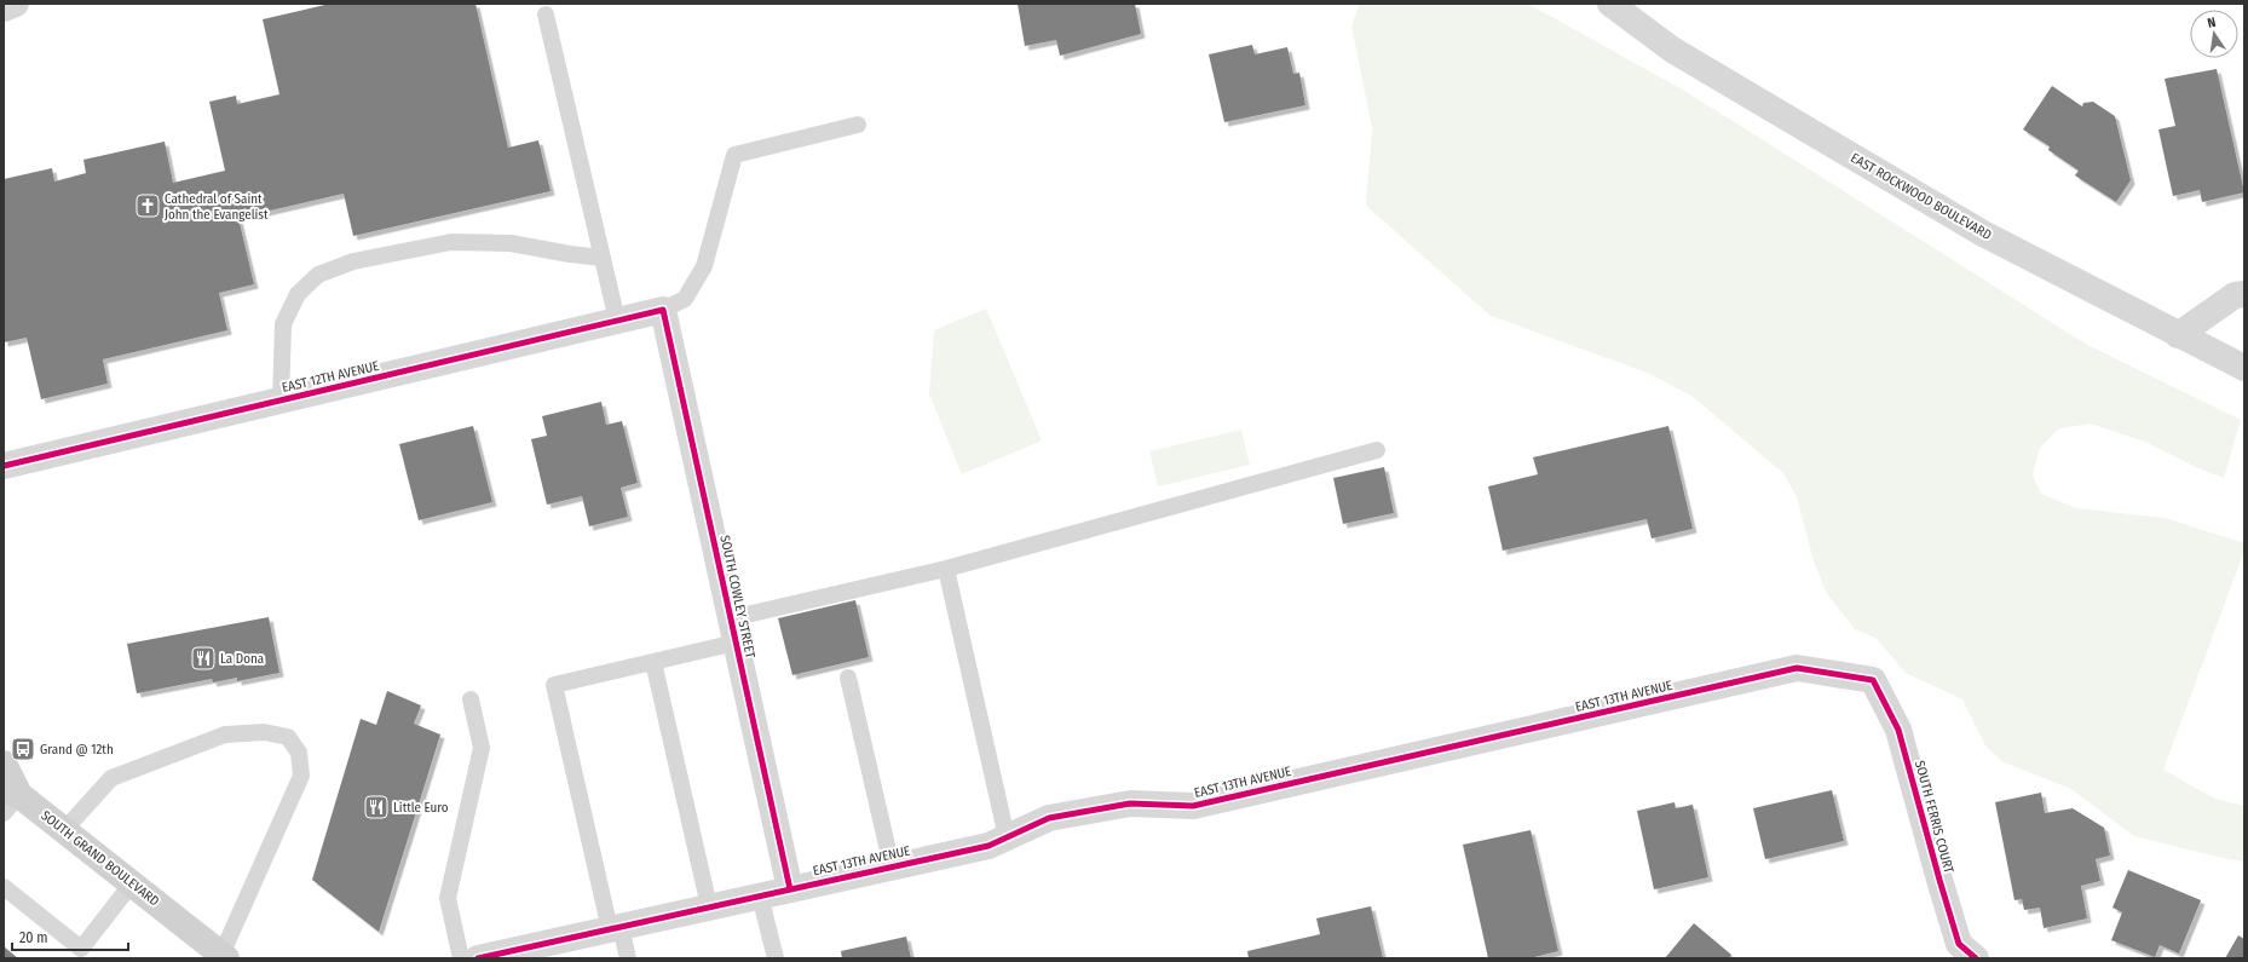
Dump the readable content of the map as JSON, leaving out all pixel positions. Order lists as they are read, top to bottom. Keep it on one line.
{"streets":{"main road":["SOUTH GRAND BOULEVARD"],"street":["EAST ROCKWOOD BOULEVARD","EAST 12TH AVENUE","SOUTH COWLEY STREET","EAST 13TH AVENUE","SOUTH FERRIS COURT"]},"crossings":[["EAST 12TH AVENUE","SOUTH COWLEY STREET"],["SOUTH COWLEY STREET","EAST 13TH AVENUE"],["EAST 13TH AVENUE","SOUTH FERRIS COURT"]],"places":{"church":["Cathedral of Saint John the Evangelist"],"restaurant":["La Dona","Little Euro"],"bus stop":["Grand @ 12th"]},"scale_bar":"20 m","north":"top"}
